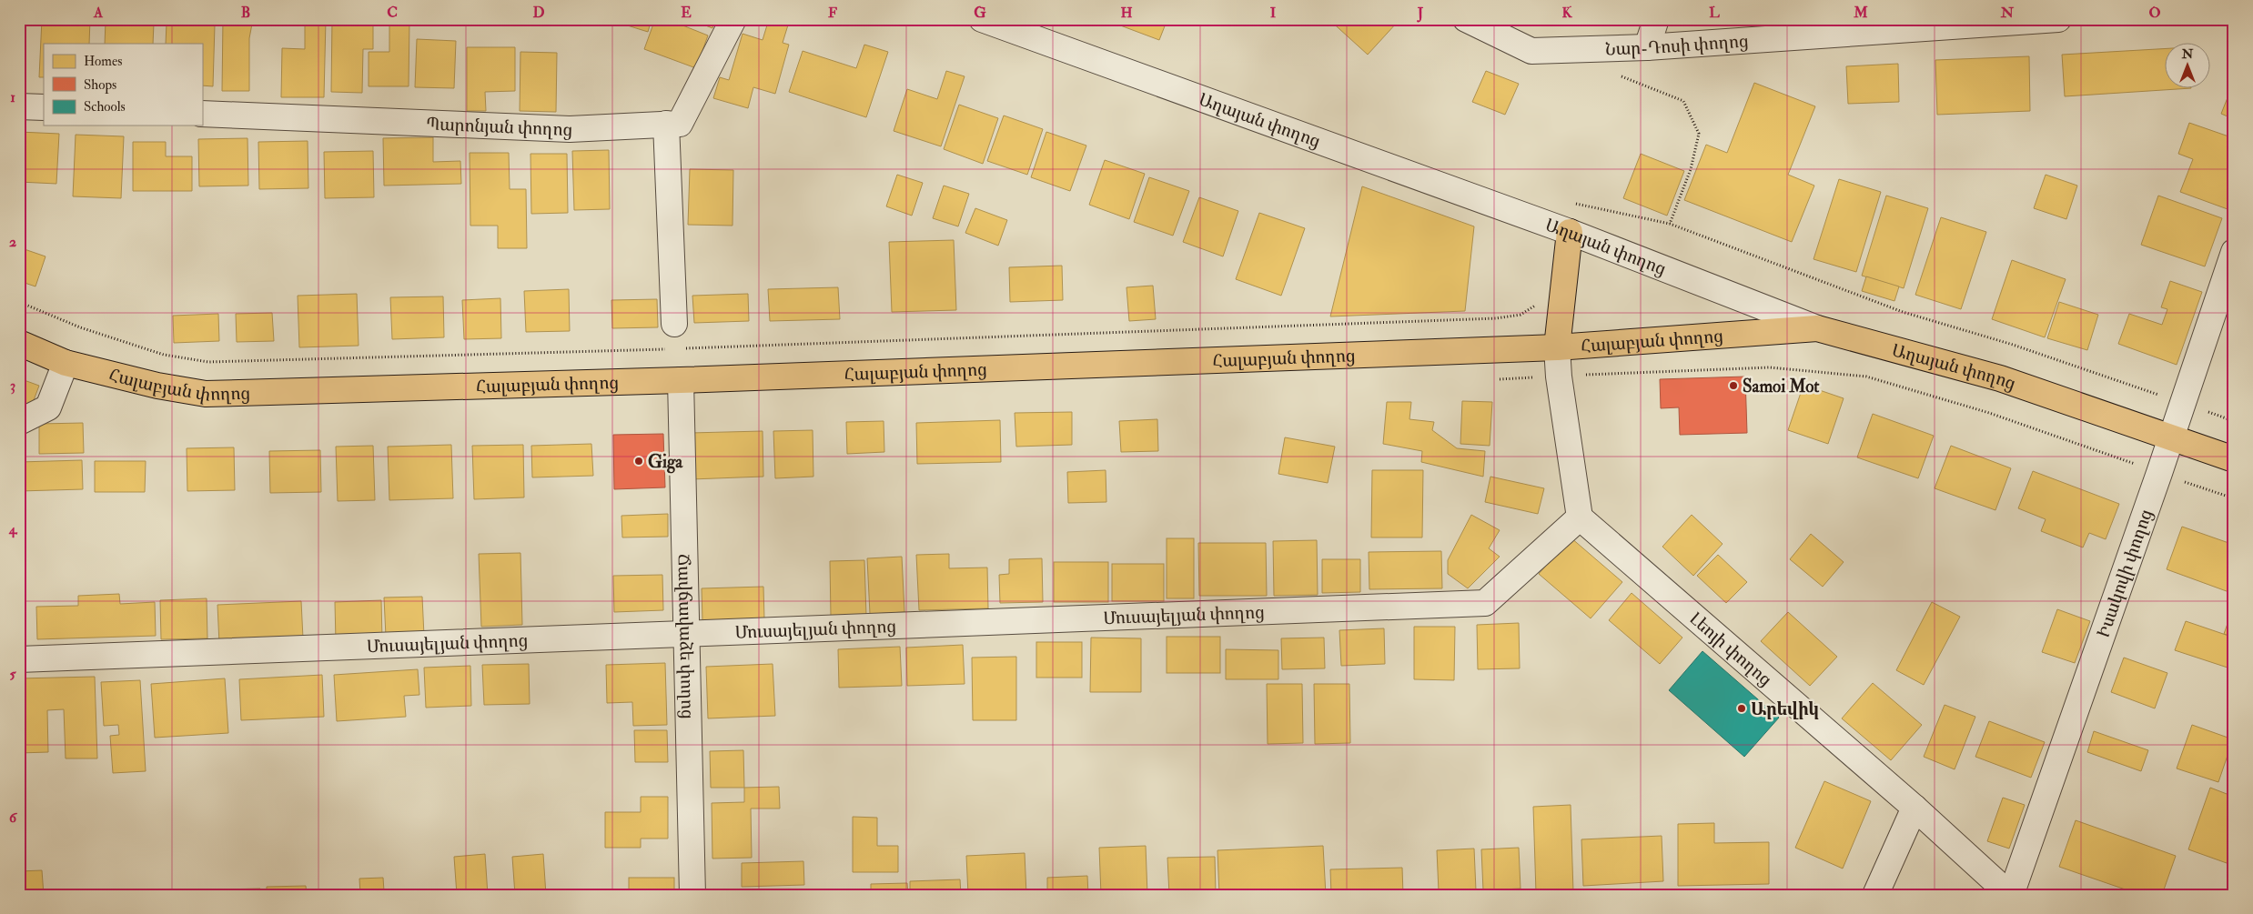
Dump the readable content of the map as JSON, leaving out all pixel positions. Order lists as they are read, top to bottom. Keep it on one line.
{"streets":{"main road":["Աղայան փողոց","Հալաբյան փողոց"],"street":["Նար-Դոսի փողոց","Պարոնյան փողոց","Իսակովի փողոց","Մուսայելյան փողոց","Ճավճավաձե փողոց","Լեոյի փողոց"]},"crossings":[["Աղայան փողոց","Հալաբյան փողոց"],["Աղայան փողոց","Իսակովի փողոց"],["Հալաբյան փողոց","Ճավճավաձե փողոց"],["Իսակովի փողոց","Լեոյի փողոց"],["Մուսայելյան փողոց","Ճավճավաձե փողոց"],["Մուսայելյան փողոց","Լեոյի փողոց"]],"places":["Samoi Mot","Giga","Արեվիկ"],"legend":["Homes","Shops","Schools"],"north":"top","grid":{"columns":["A","B","C","D","E","F","G","H","I","J","K","L","M","N","O"],"rows":["1","2","3","4","5","6"]}}
